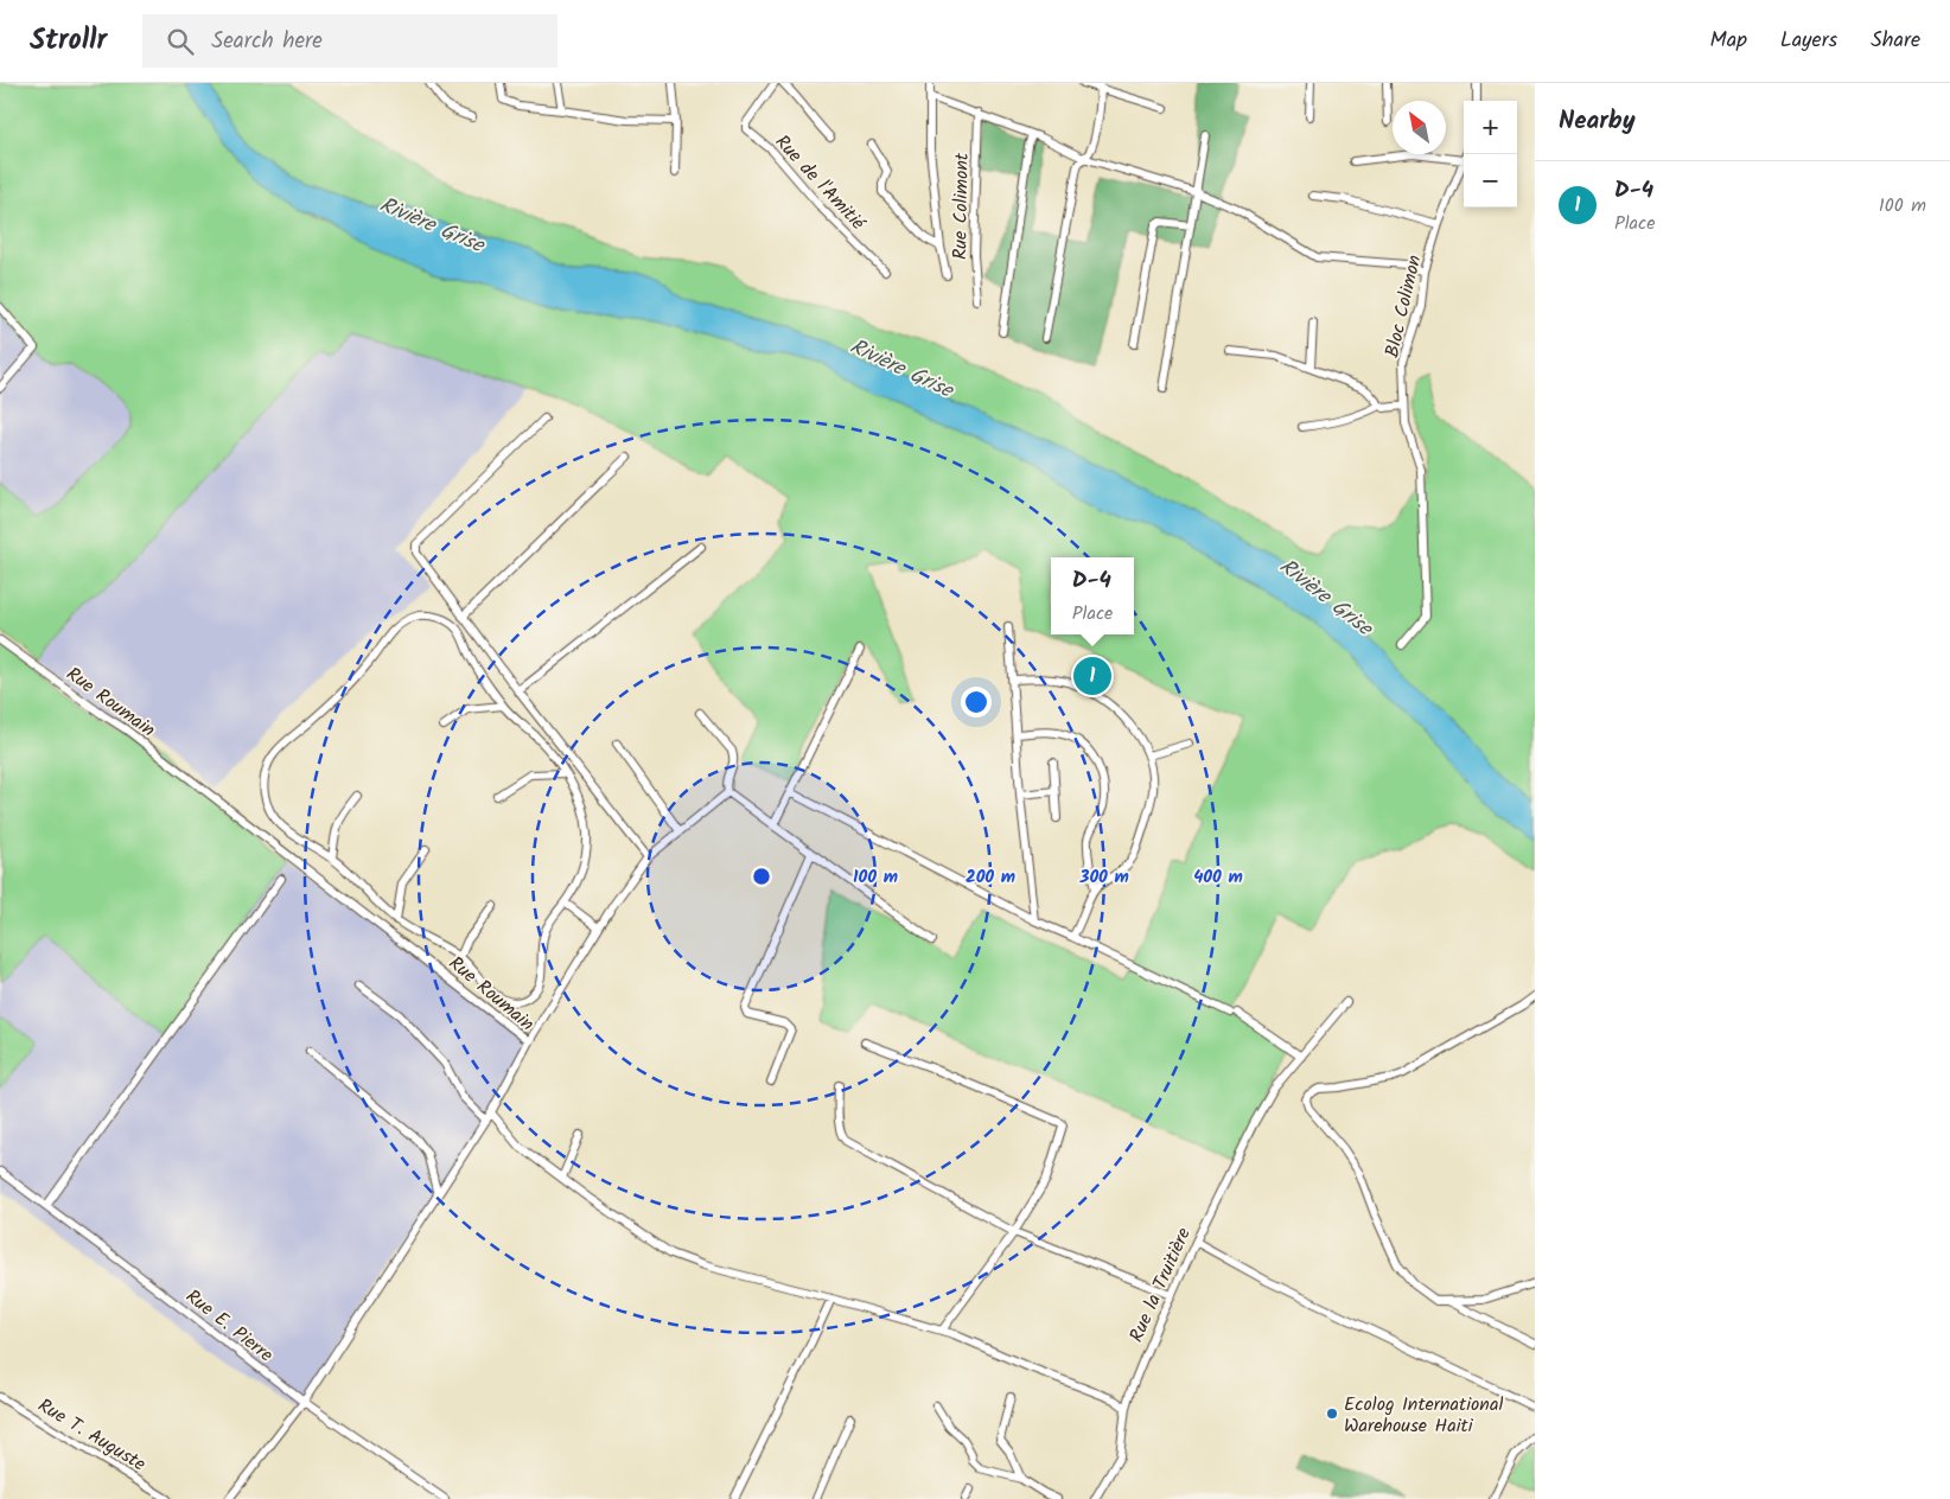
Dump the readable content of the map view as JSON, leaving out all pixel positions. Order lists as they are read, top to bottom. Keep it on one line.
{"streets":{"street":["Rue de l'Amitié","Rue Colimont","Bloc Colimon","Rue Roumain","Rue la Truitière","Rue E. Pierre","Rue T. Auguste"]},"crossings":[["Rue Roumain","Rue E. Pierre"]],"water":["Rivière Grise"],"places":["Ecolog International Warehouse Haiti"],"north":"top left","page":{"header":"Strollr","search":"Search here","nav":["Map","Layers","Share"],"heading":"Nearby","map_buttons":["+","−"],"list":[{"mark":"1","name":"D-4","note":"Place","value":"100 m"}],"popup":["D-4","Place"],"pins":"1"},"rings":["100 m","200 m","300 m","400 m"]}
